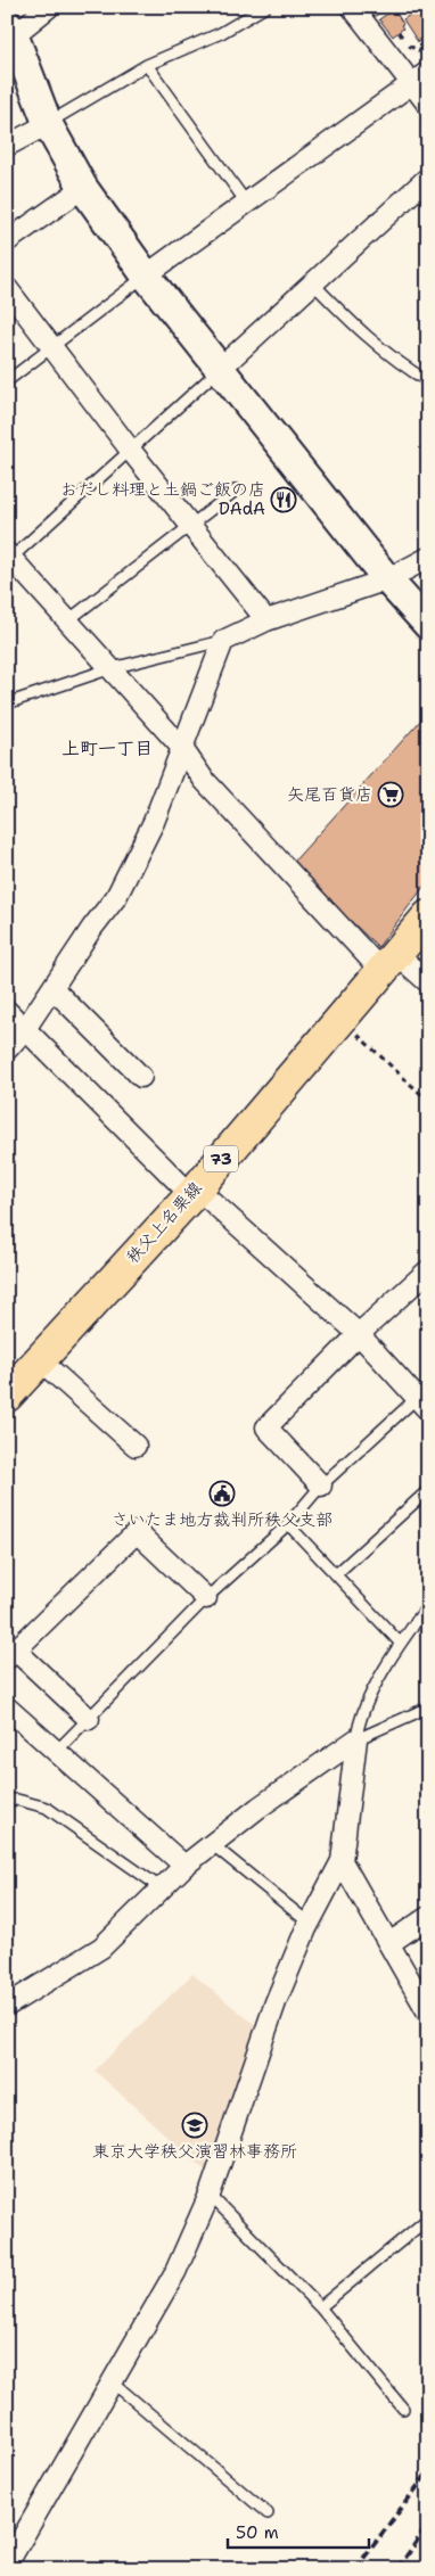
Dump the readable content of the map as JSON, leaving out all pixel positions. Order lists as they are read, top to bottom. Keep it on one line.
{"streets":{"main road":["73","秩父上名栗線"]},"districts":["上町一丁目"],"places":{"restaurant":["おだし料理と土鍋ご飯の店 DAdA"],"supermarket":["矢尾百貨店"],"public building":["さいたま地方裁判所秩父支部"],"school or university":["東京大学秩父演習林事務所"]},"scale_bar":"50 m"}
